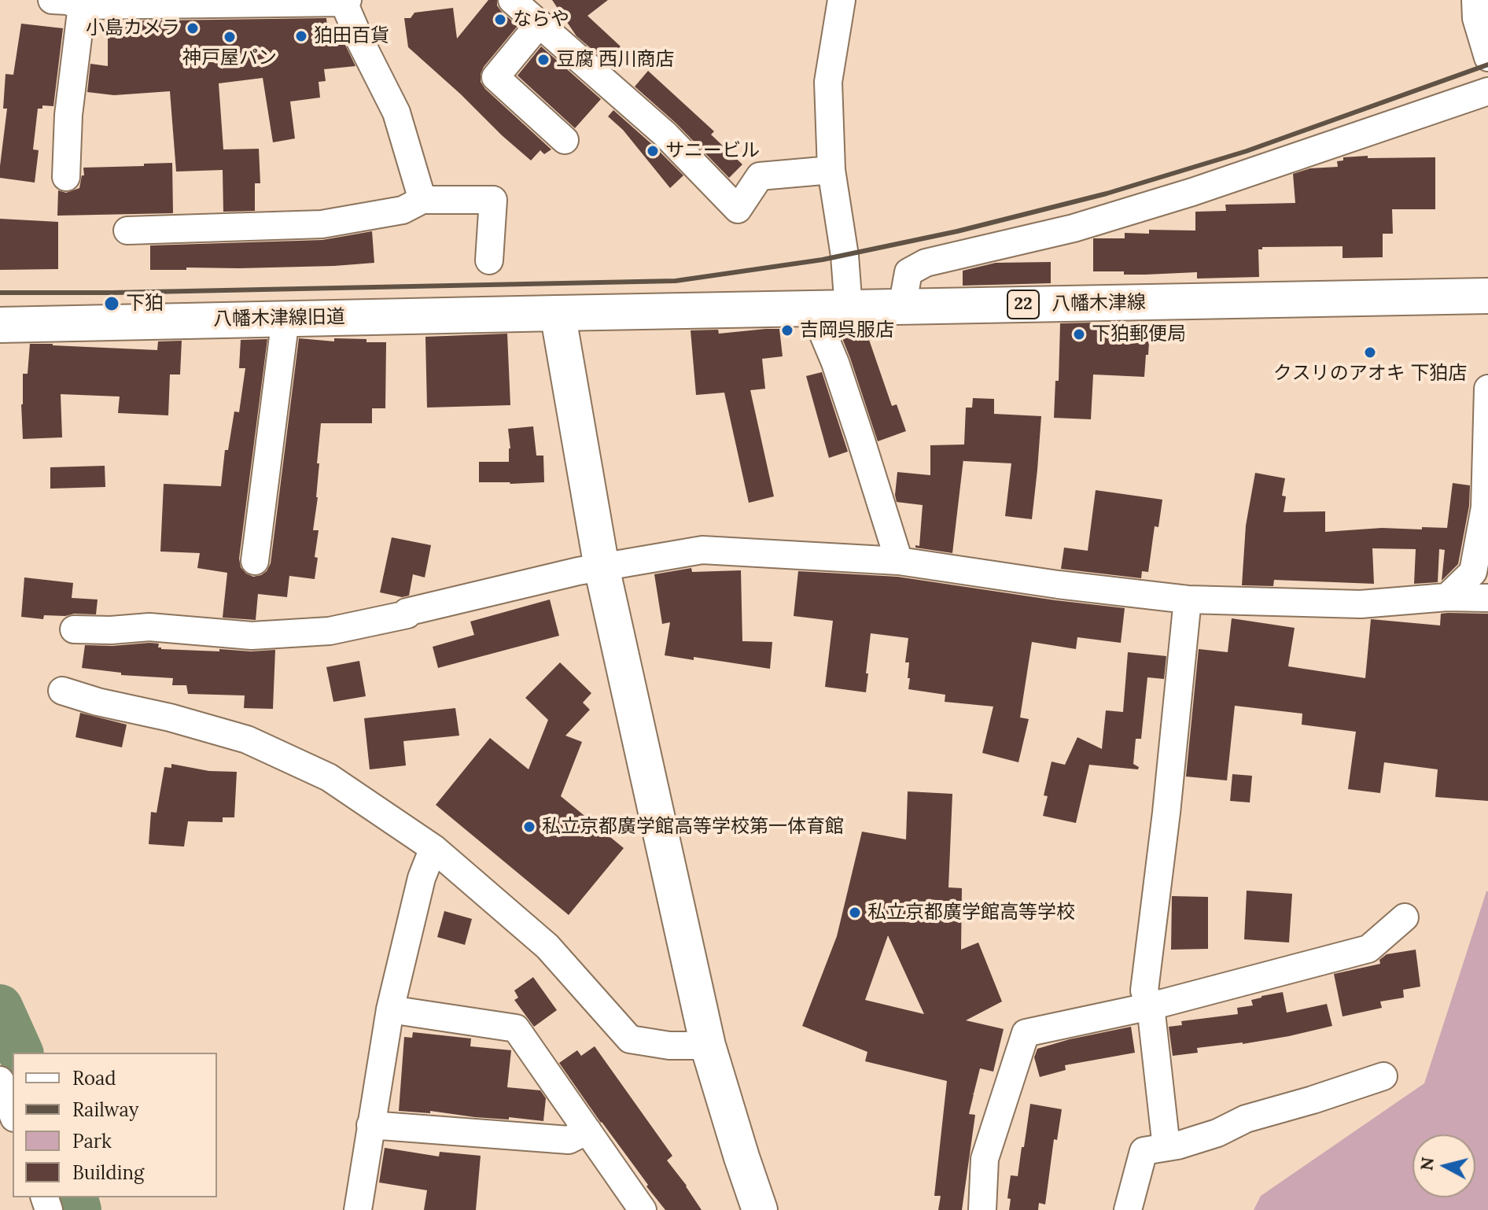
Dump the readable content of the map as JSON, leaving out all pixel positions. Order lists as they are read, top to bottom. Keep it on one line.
{"streets":{"street":["八幡木津線","22","八幡木津線旧道"]},"crossings":[["八幡木津線","八幡木津線旧道"]],"places":["ならや","小島カメラ","狛田百貨","神戸屋パン","豆腐 西川商店","サニービル","下狛","吉岡呉服店","下狛郵便局","クスリのアオキ 下狛店","私立京都廣学館高等学校第一体育館","私立京都廣学館高等学校"],"legend":["Road","Railway","Park","Building"],"north":"left"}
